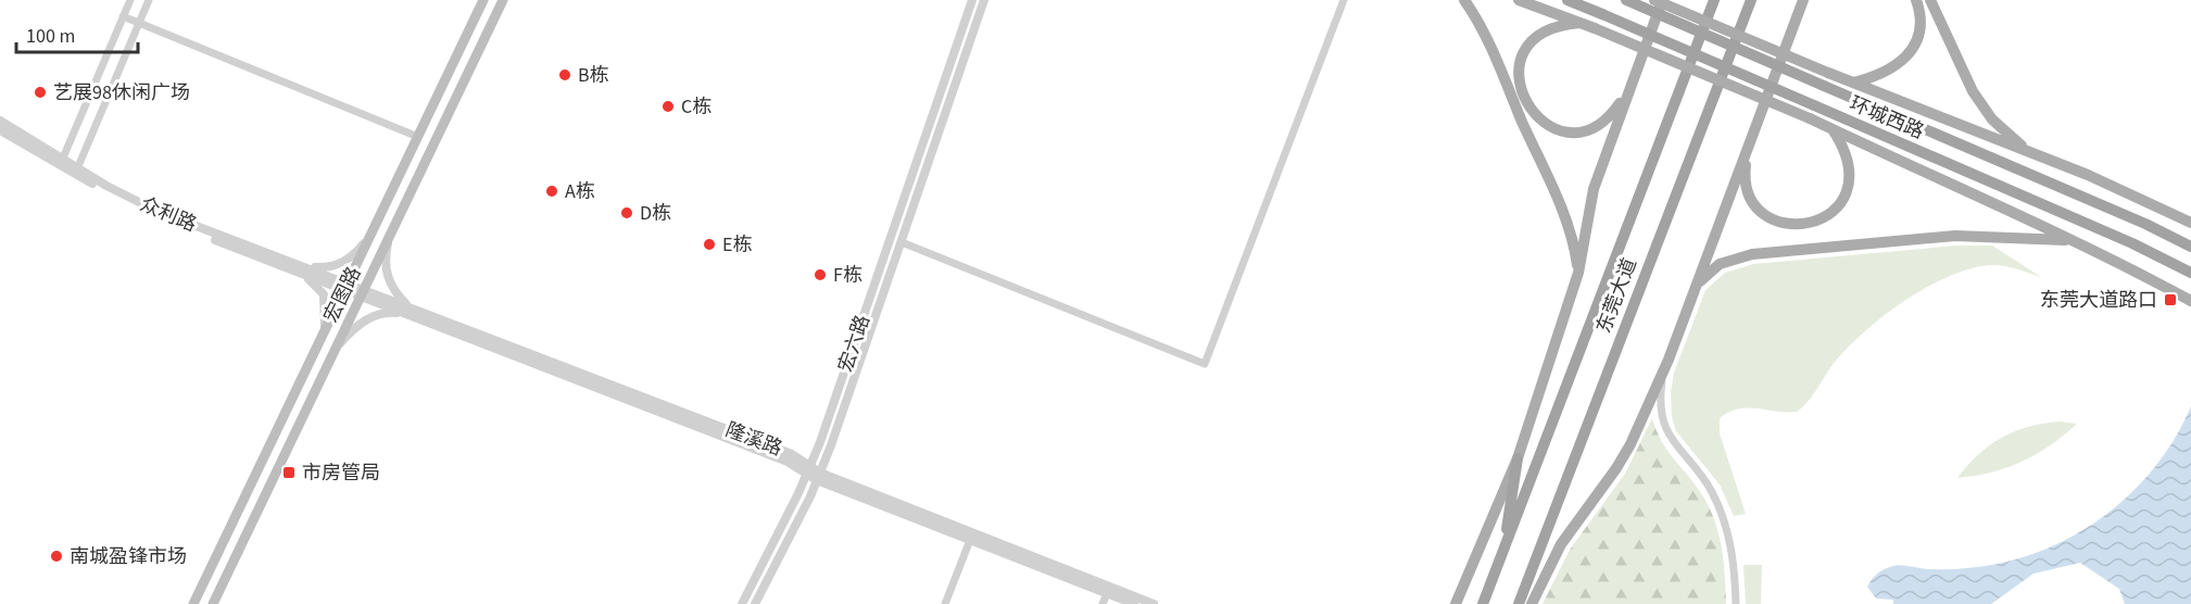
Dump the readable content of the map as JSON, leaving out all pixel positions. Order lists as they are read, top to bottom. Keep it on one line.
{"streets":{"highway":["环城西路","东莞大道"],"main road":["宏图路"],"street":["众利路","宏六路","隆溪路"]},"crossings":[["众利路","宏图路"],["众利路","隆溪路"],["宏图路","隆溪路"],["宏六路","隆溪路"]],"places":{"other":["B栋","艺展98休闲广场","C栋","A栋","D栋","E栋","F栋","南城盈锋市场"],"transit":["东莞大道路口","市房管局"]},"scale_bar":"100 m"}
